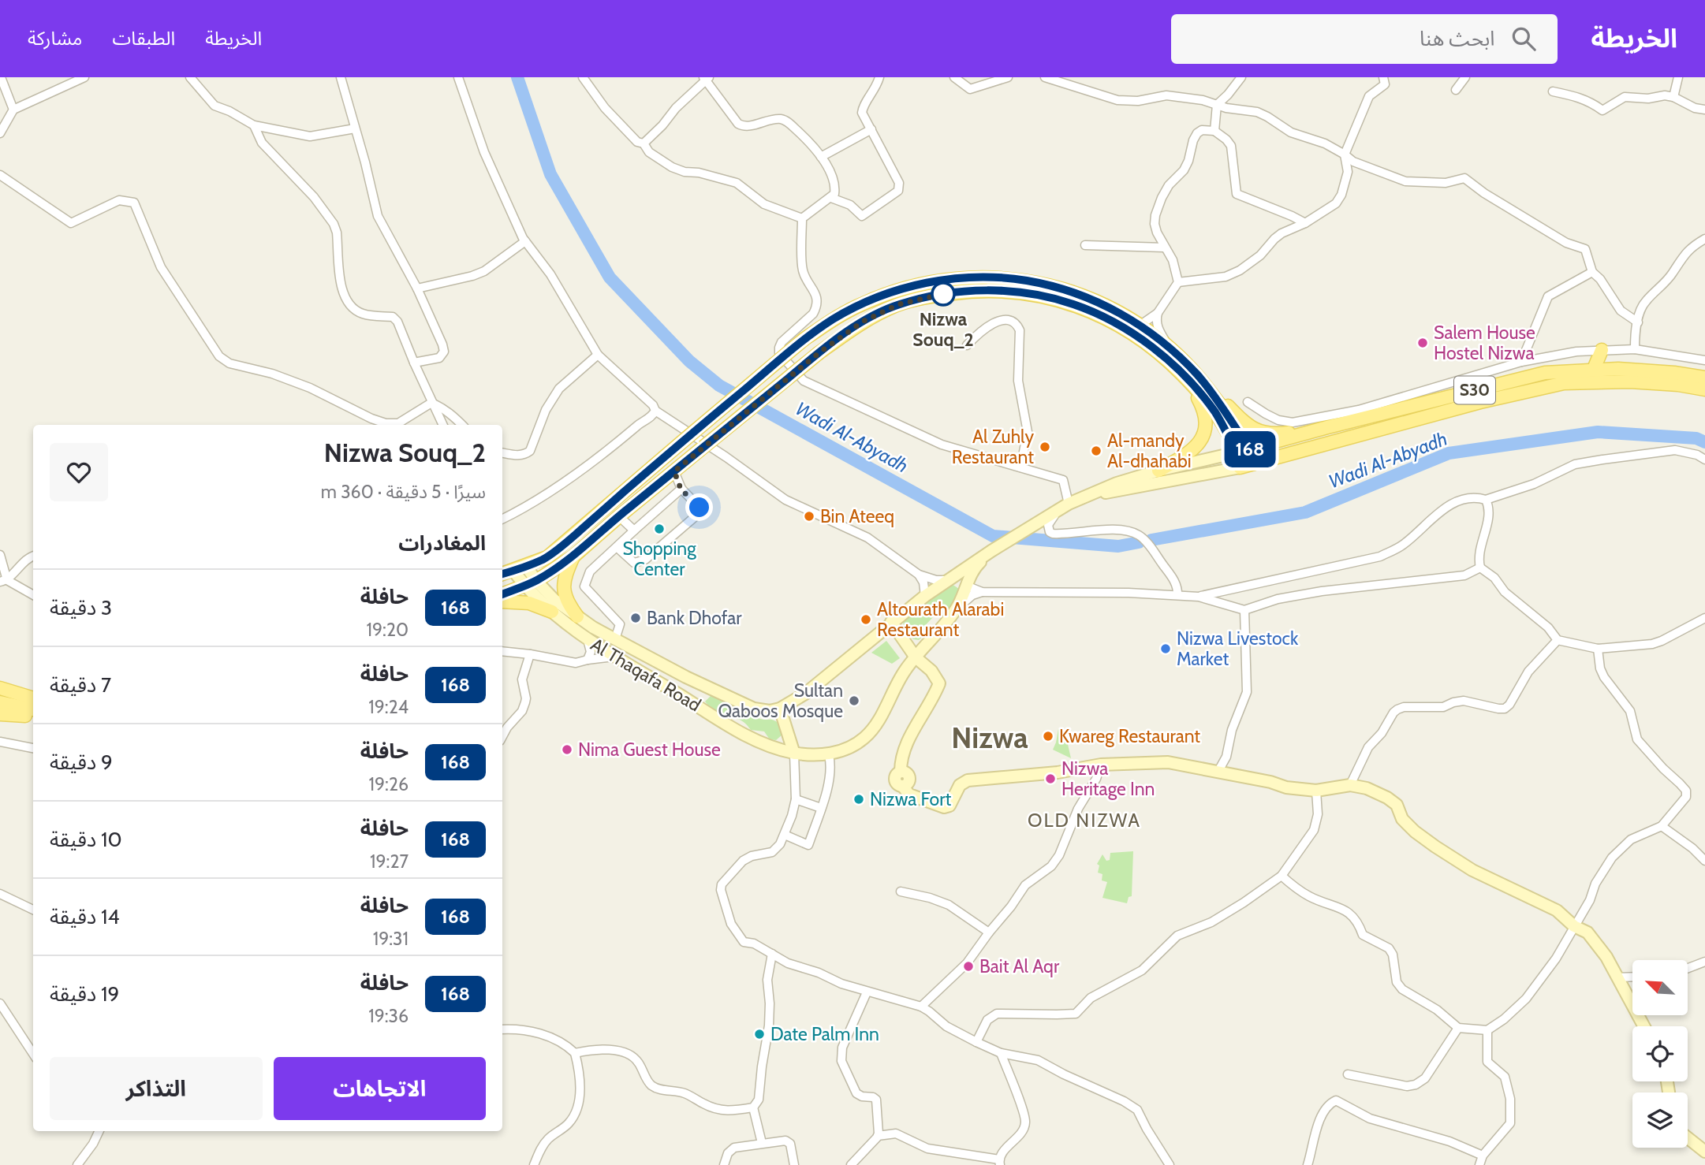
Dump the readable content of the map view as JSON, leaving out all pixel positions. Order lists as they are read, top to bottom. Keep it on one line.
{"streets":{"main road":["S30"],"street":["Al Thaqafa Road"]},"districts":["Nizwa","OLD NIZWA"],"water":["Wadi Al-Abyadh"],"places":["Nizwa Souq_2","Salem House Hostel Nizwa","Al Zuhly Restaurant","Al-mandy Al-dhahabi","Bin Ateeq","Shopping Center","Bank Dhofar","Altourath Alarabi Restaurant","Nizwa Livestock Market","Sultan Qaboos Mosque","Kwareg Restaurant","Nima Guest House","Nizwa Heritage Inn","Nizwa Fort","Bait Al Aqr","Date Palm Inn"],"lines":["bus line 168"],"north":"top left","page":{"header":"الخريطة","search":"ابحث هنا","nav":["الخريطة","الطبقات","مشاركة"],"on_map":"168","heading":[["Nizwa Souq_2","سيرًا · 5 دقيقة · 360 m"],"المغادرات"],"list":[{"mark":"168","name":"حافلة","note":"19:20","value":"3 دقيقة"},{"mark":"168","name":"حافلة","note":"19:24","value":"7 دقيقة"},{"mark":"168","name":"حافلة","note":"19:26","value":"9 دقيقة"},{"mark":"168","name":"حافلة","note":"19:27","value":"10 دقيقة"},{"mark":"168","name":"حافلة","note":"19:31","value":"14 دقيقة"},{"mark":"168","name":"حافلة","note":"19:36","value":"19 دقيقة"}],"buttons":["الاتجاهات","التذاكر"]}}
